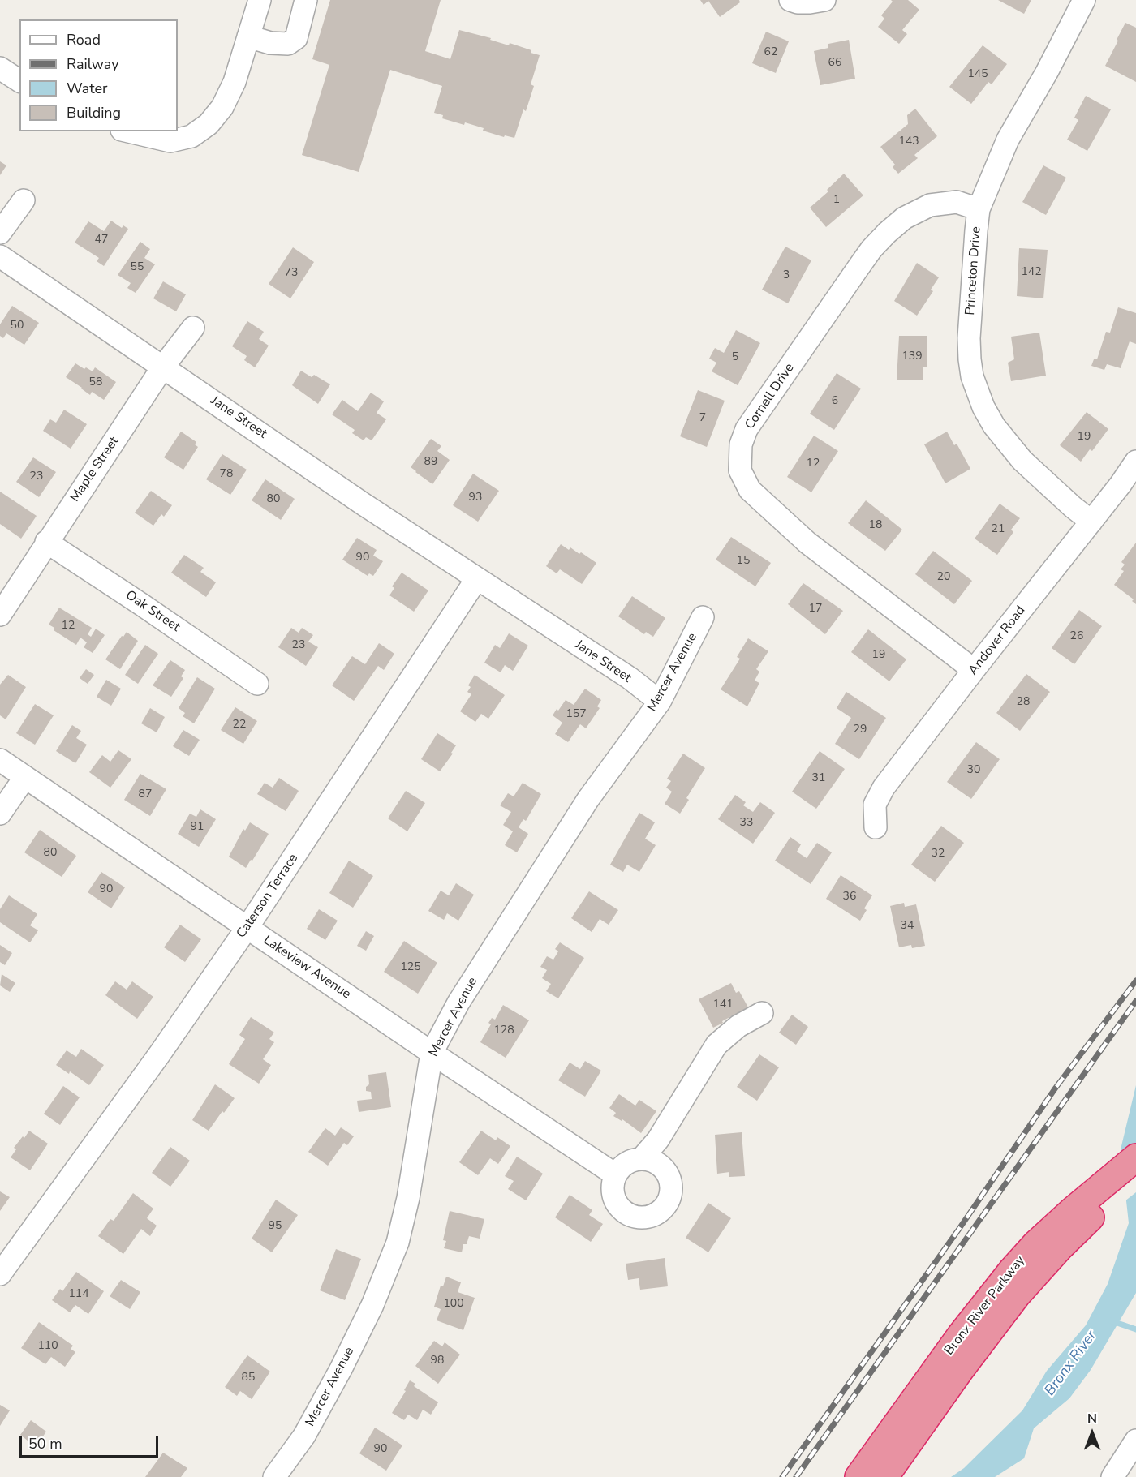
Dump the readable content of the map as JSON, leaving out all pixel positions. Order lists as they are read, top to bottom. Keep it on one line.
{"streets":{"highway":["Bronx River Parkway"],"street":["Princeton Drive","Cornell Drive","Jane Street","Maple Street","Oak Street","Andover Road","Mercer Avenue","Caterson Terrace","Lakeview Avenue"]},"crossings":[["Princeton Drive","Cornell Drive"],["Princeton Drive","Andover Road"],["Cornell Drive","Andover Road"],["Jane Street","Maple Street"],["Jane Street","Mercer Avenue"],["Jane Street","Caterson Terrace"],["Maple Street","Oak Street"],["Mercer Avenue","Lakeview Avenue"],["Caterson Terrace","Lakeview Avenue"]],"water":["Bronx River"],"house_numbers":["62","66","145","143","1","47","55","142","73","3","50","139","5","58","6","7","19","89","12","78","23","93","80","18","21","90","15","20","17","12","26","23","19","28","157","22","29","30","31","87","33","91","80","32","90","36","34","125","141","128","95","114","100","110","98","85","90"],"legend":["Road","Railway","Water","Building"],"scale_bar":"50 m","north":"top"}
